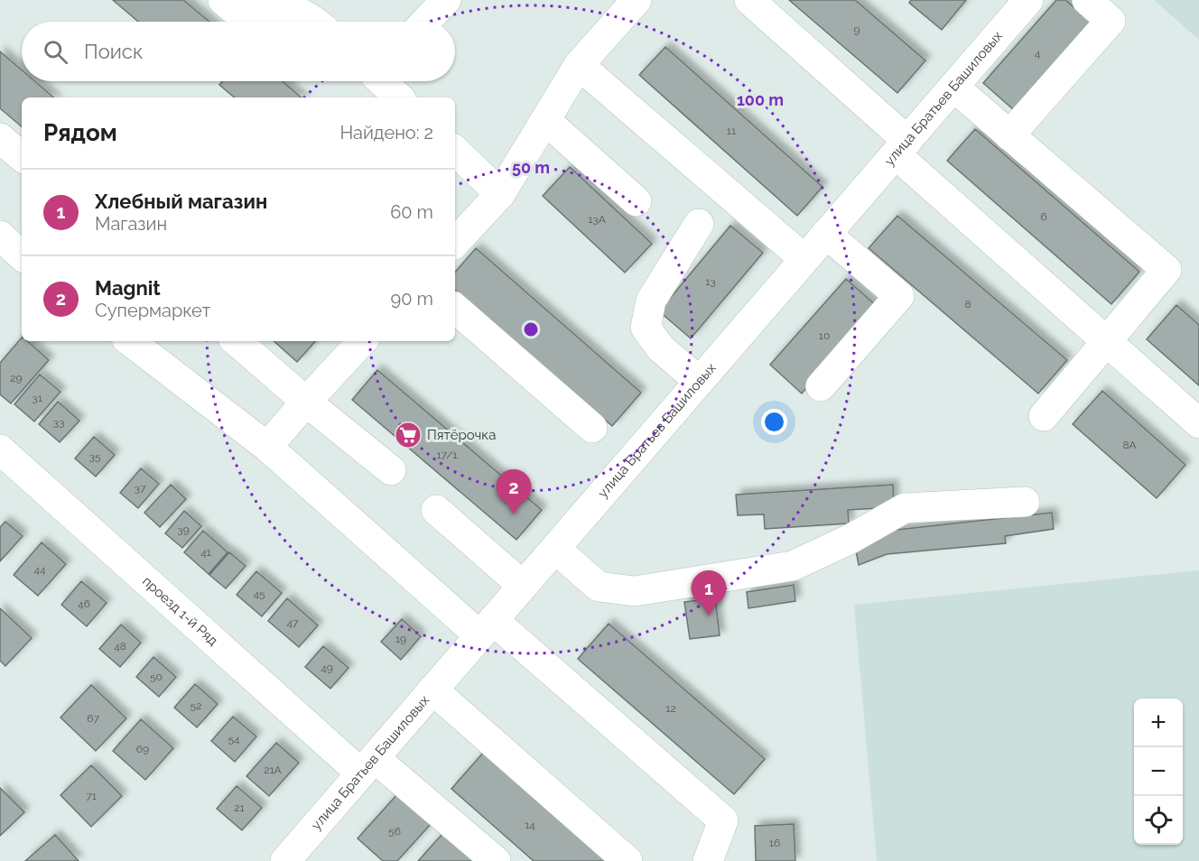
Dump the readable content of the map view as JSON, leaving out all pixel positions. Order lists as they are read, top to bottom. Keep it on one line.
{"streets":{"street":["улица Братьев Башиловых","проезд 1-й Ряд"]},"crossings":[["улица Братьев Башиловых","проезд 1-й Ряд"]],"places":{"supermarket":["Пятёрочка"]},"house_numbers":["9","4","11","6","13А","13","8","10","29","31","33","8А","17/1","35","37","39","41","44","45","46","47","19","48","49","50","52","12","67","54","69","21А","71","21","14","56","16"],"page":{"search":"Поиск","heading":["Рядом","Найдено: 2"],"list":[{"mark":"1","name":"Хлебный магазин","note":"Магазин","value":"60 m"},{"mark":"2","name":"Magnit","note":"Супермаркет","value":"90 m"}],"pins":["2","1"],"map_buttons":["+","−"]},"rings":["100 m","50 m"]}
